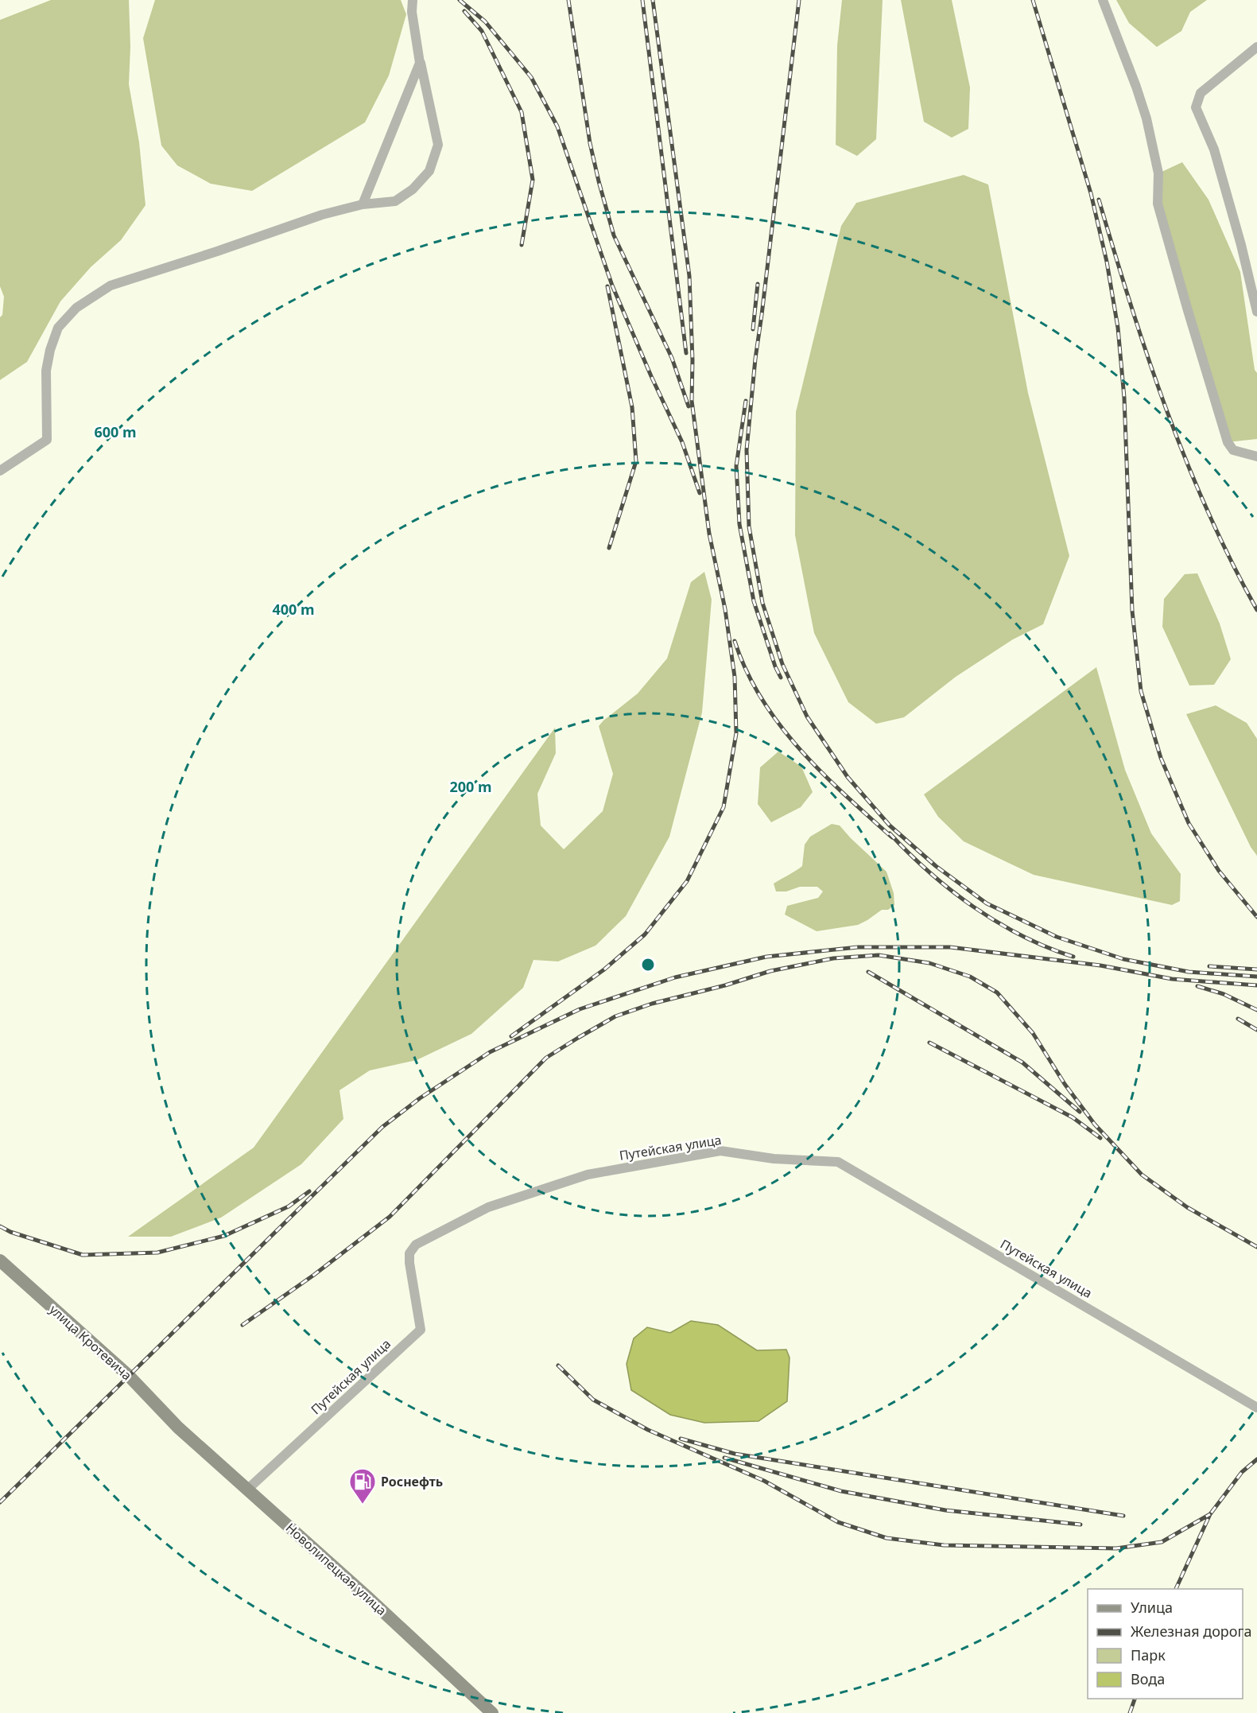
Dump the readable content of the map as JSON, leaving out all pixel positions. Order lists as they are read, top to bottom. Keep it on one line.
{"streets":{"street":["Путейская улица","улица Кротевича","Новолипецкая улица"]},"crossings":[["Путейская улица","Новолипецкая улица"],["улица Кротевича","Новолипецкая улица"]],"places":{"fuel station":["Роснефть"]},"legend":["Улица","Железная дорога","Парк","Вода"],"rings":["600 m","400 m","200 m"]}
